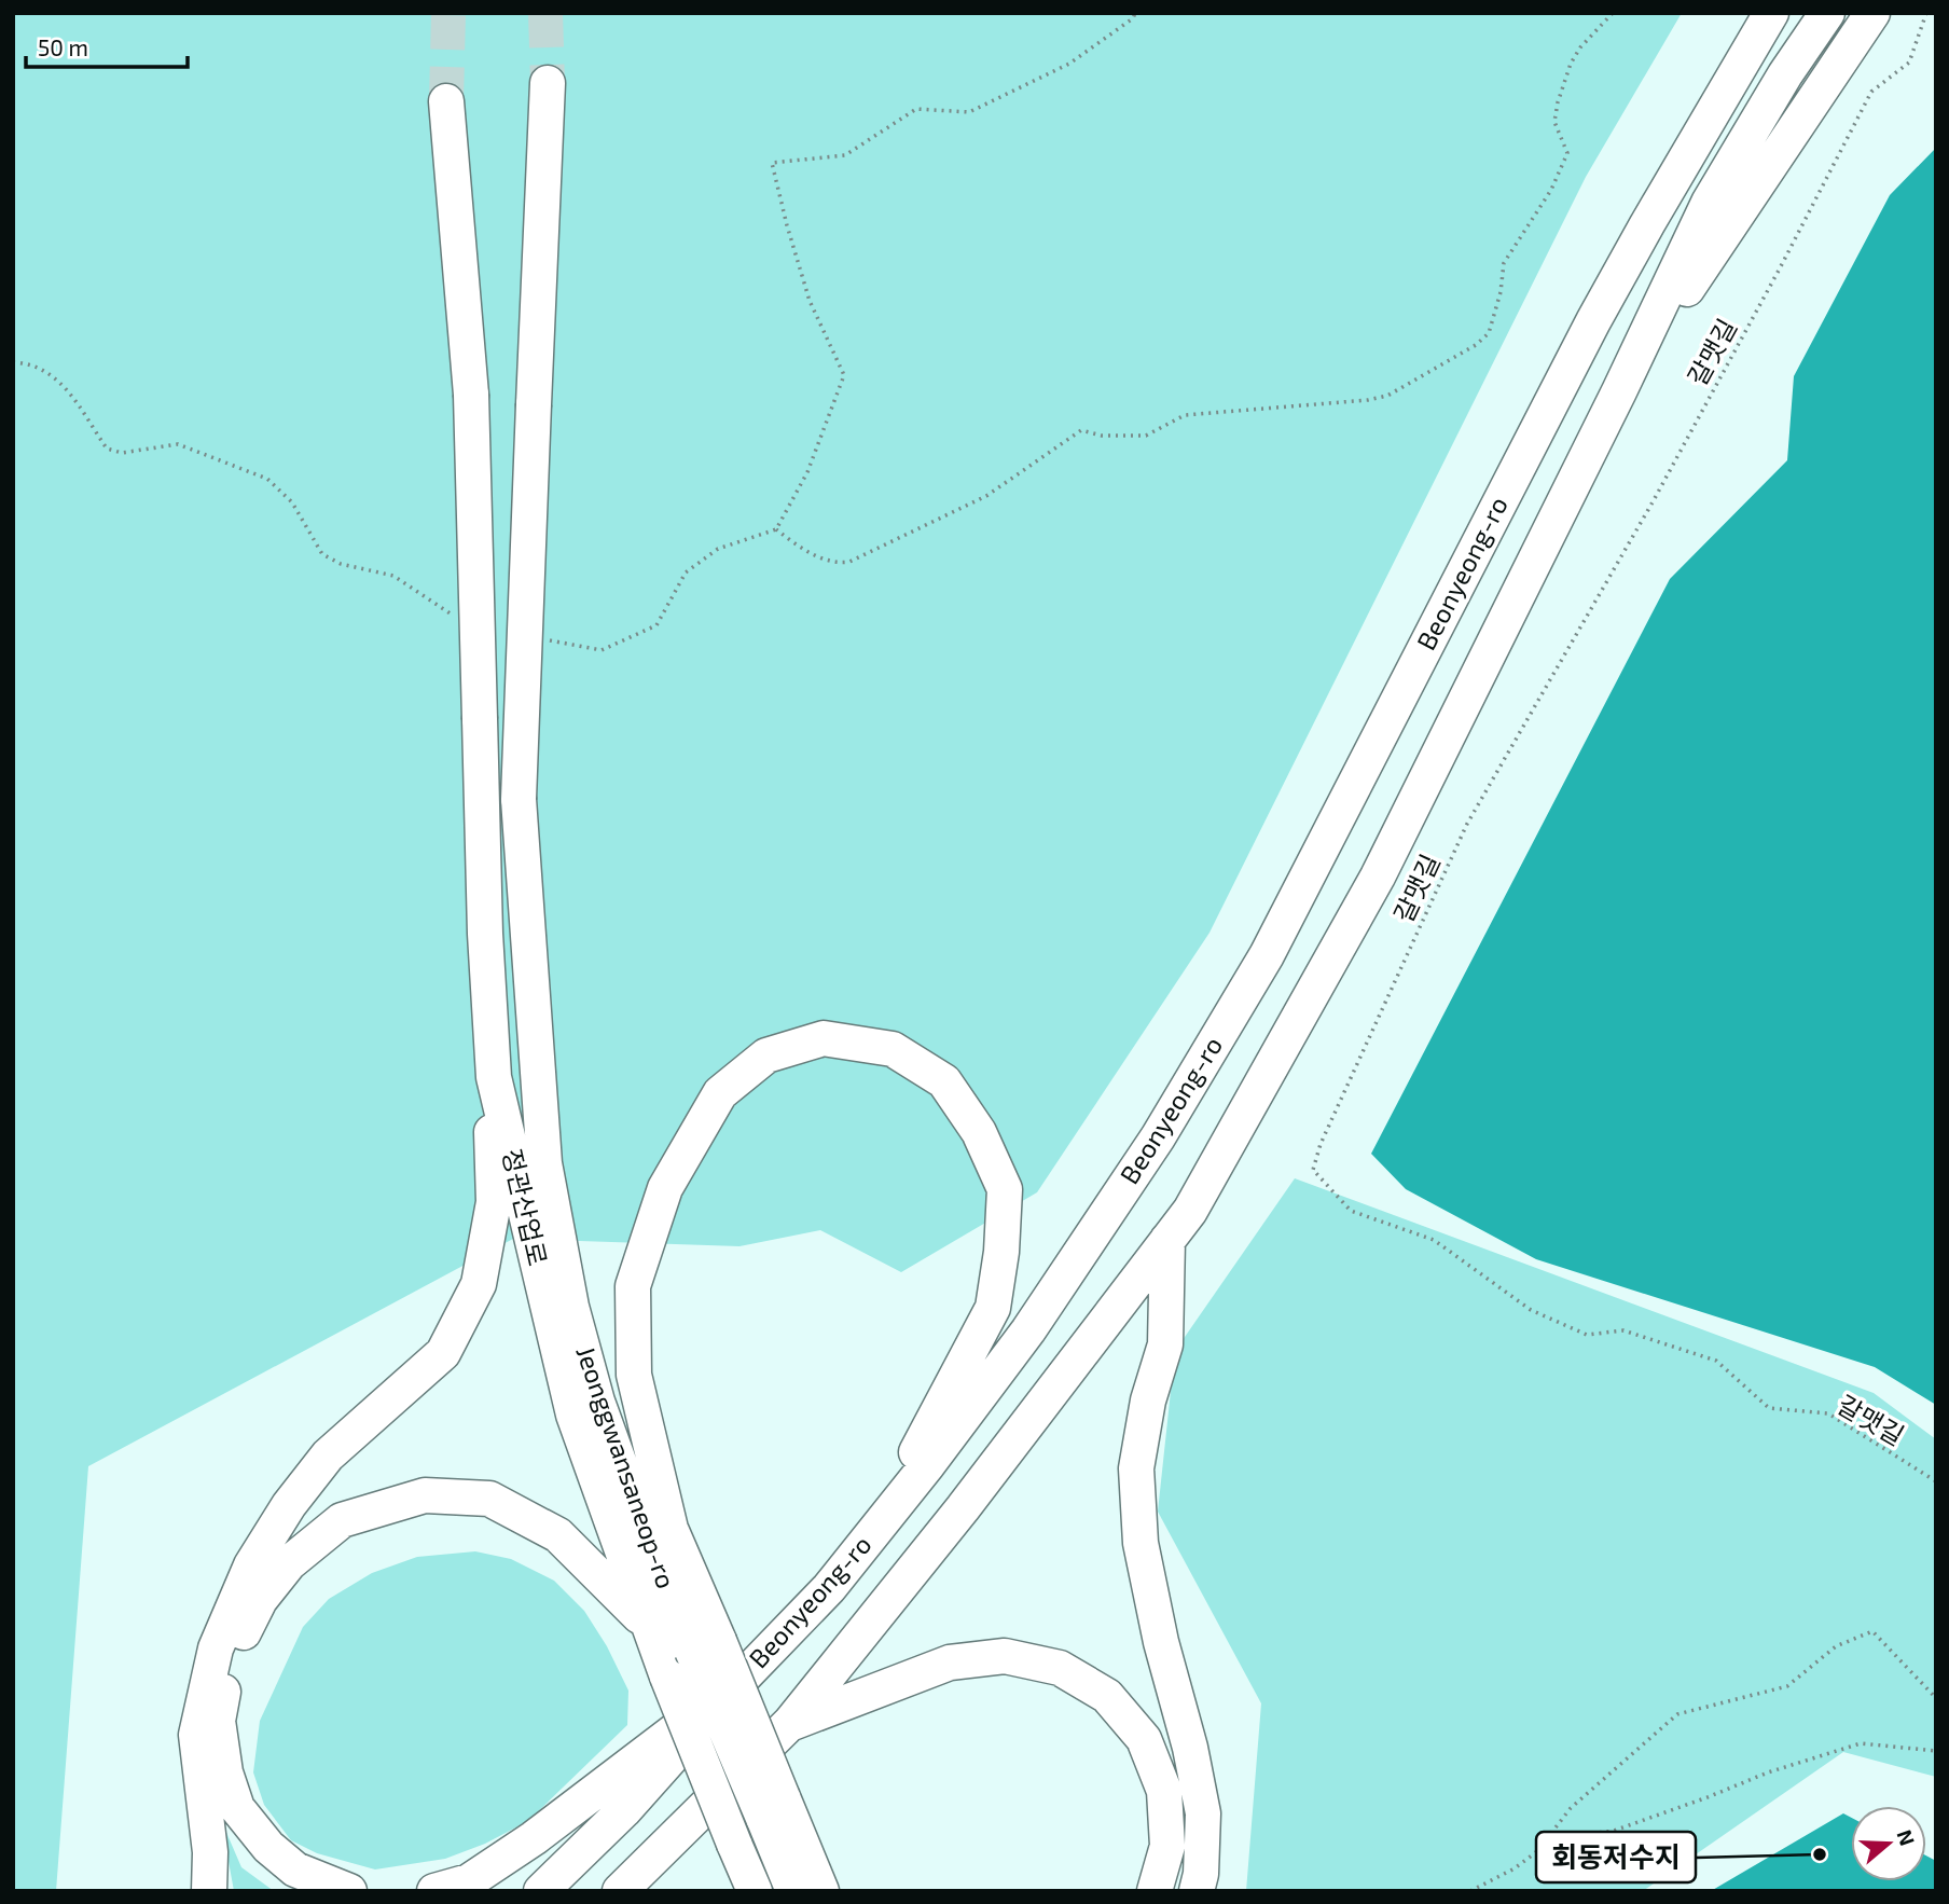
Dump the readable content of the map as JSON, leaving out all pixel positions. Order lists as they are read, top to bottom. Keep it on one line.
{"streets":{"highway":["Beonyeong-ro","정관산업로","Jeonggwansaneop-ro"],"path":["갈맷길"]},"places":["회동저수지"],"scale_bar":"50 m","north":"right"}
